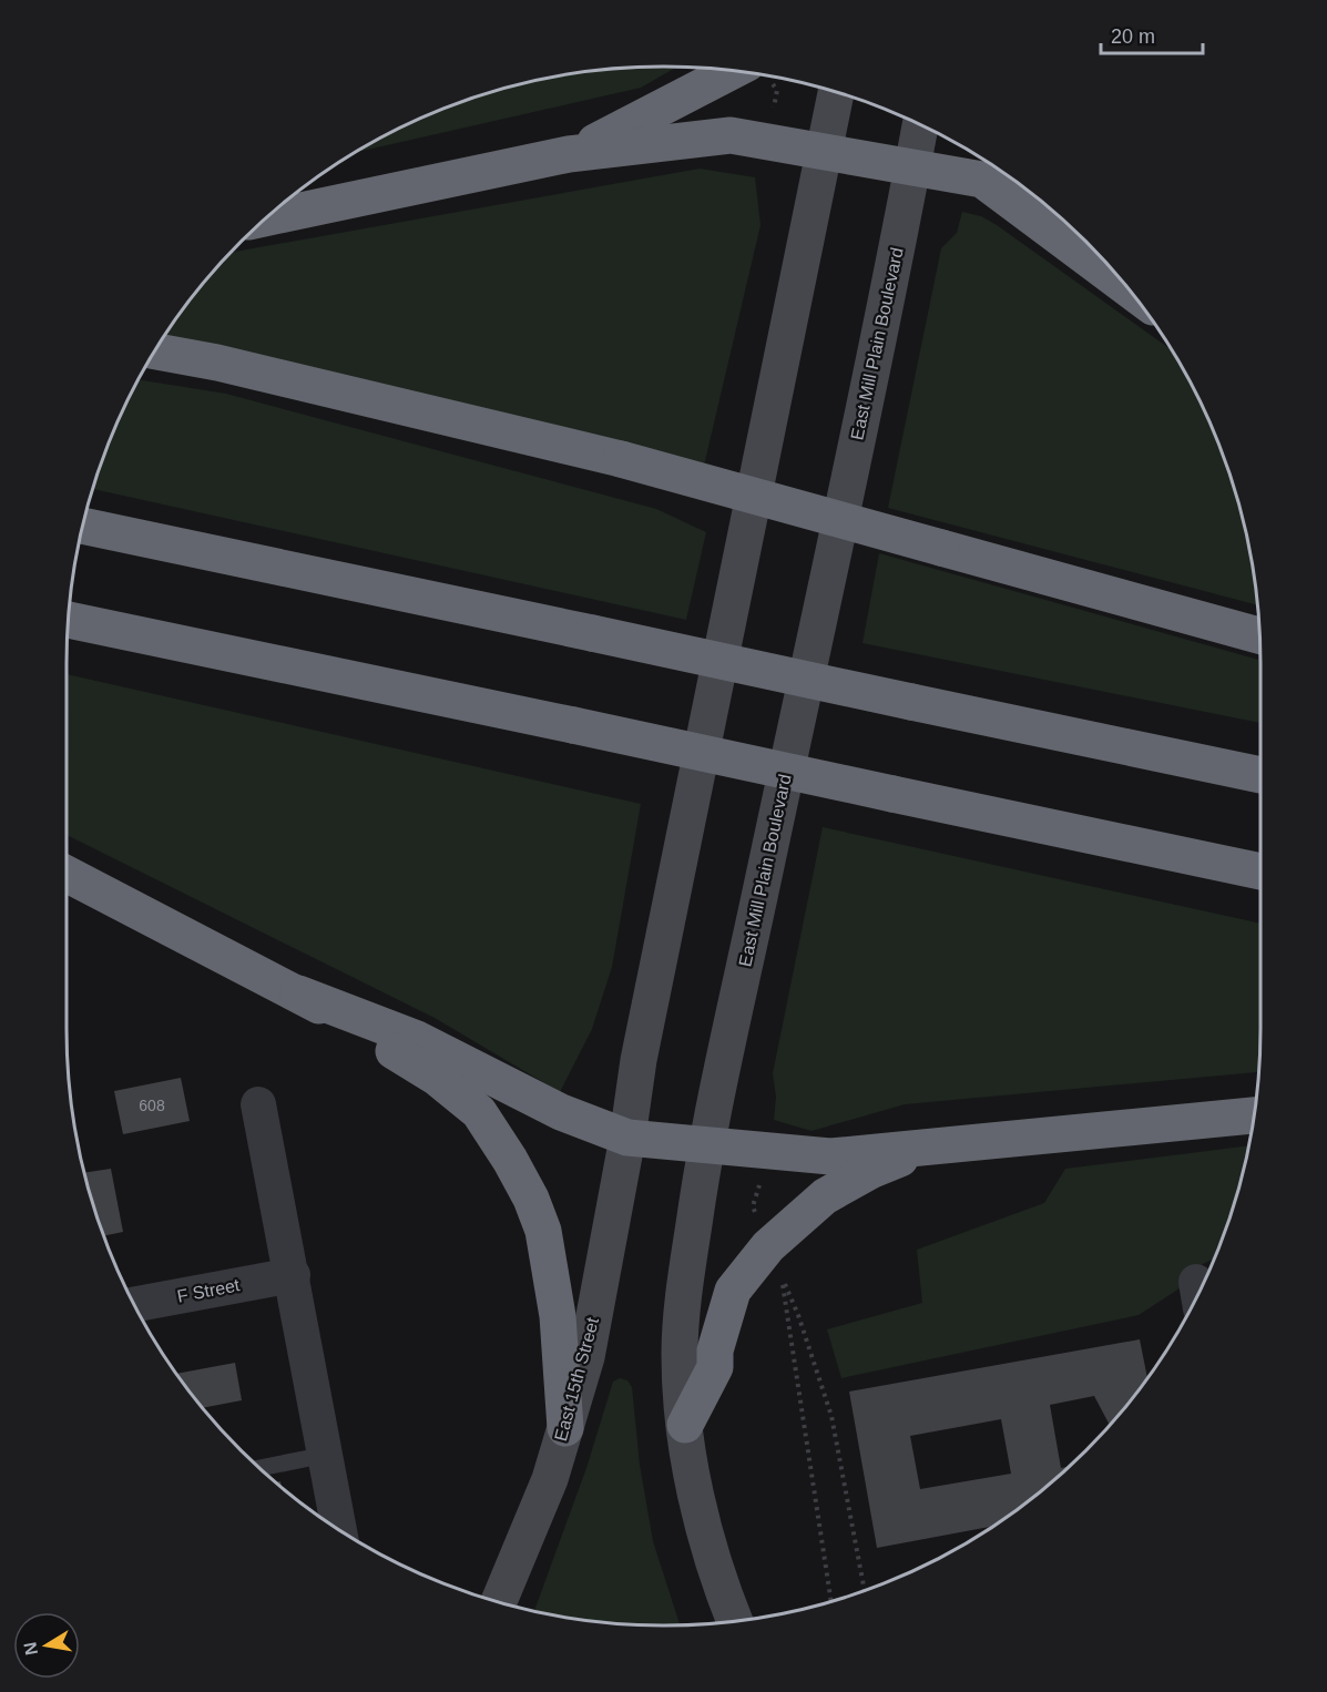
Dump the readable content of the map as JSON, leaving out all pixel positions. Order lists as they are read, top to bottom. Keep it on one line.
{"streets":{"main road":["East Mill Plain Boulevard","East 15th Street"],"street":["F Street"]},"house_numbers":["608"],"scale_bar":"20 m","north":"left"}
